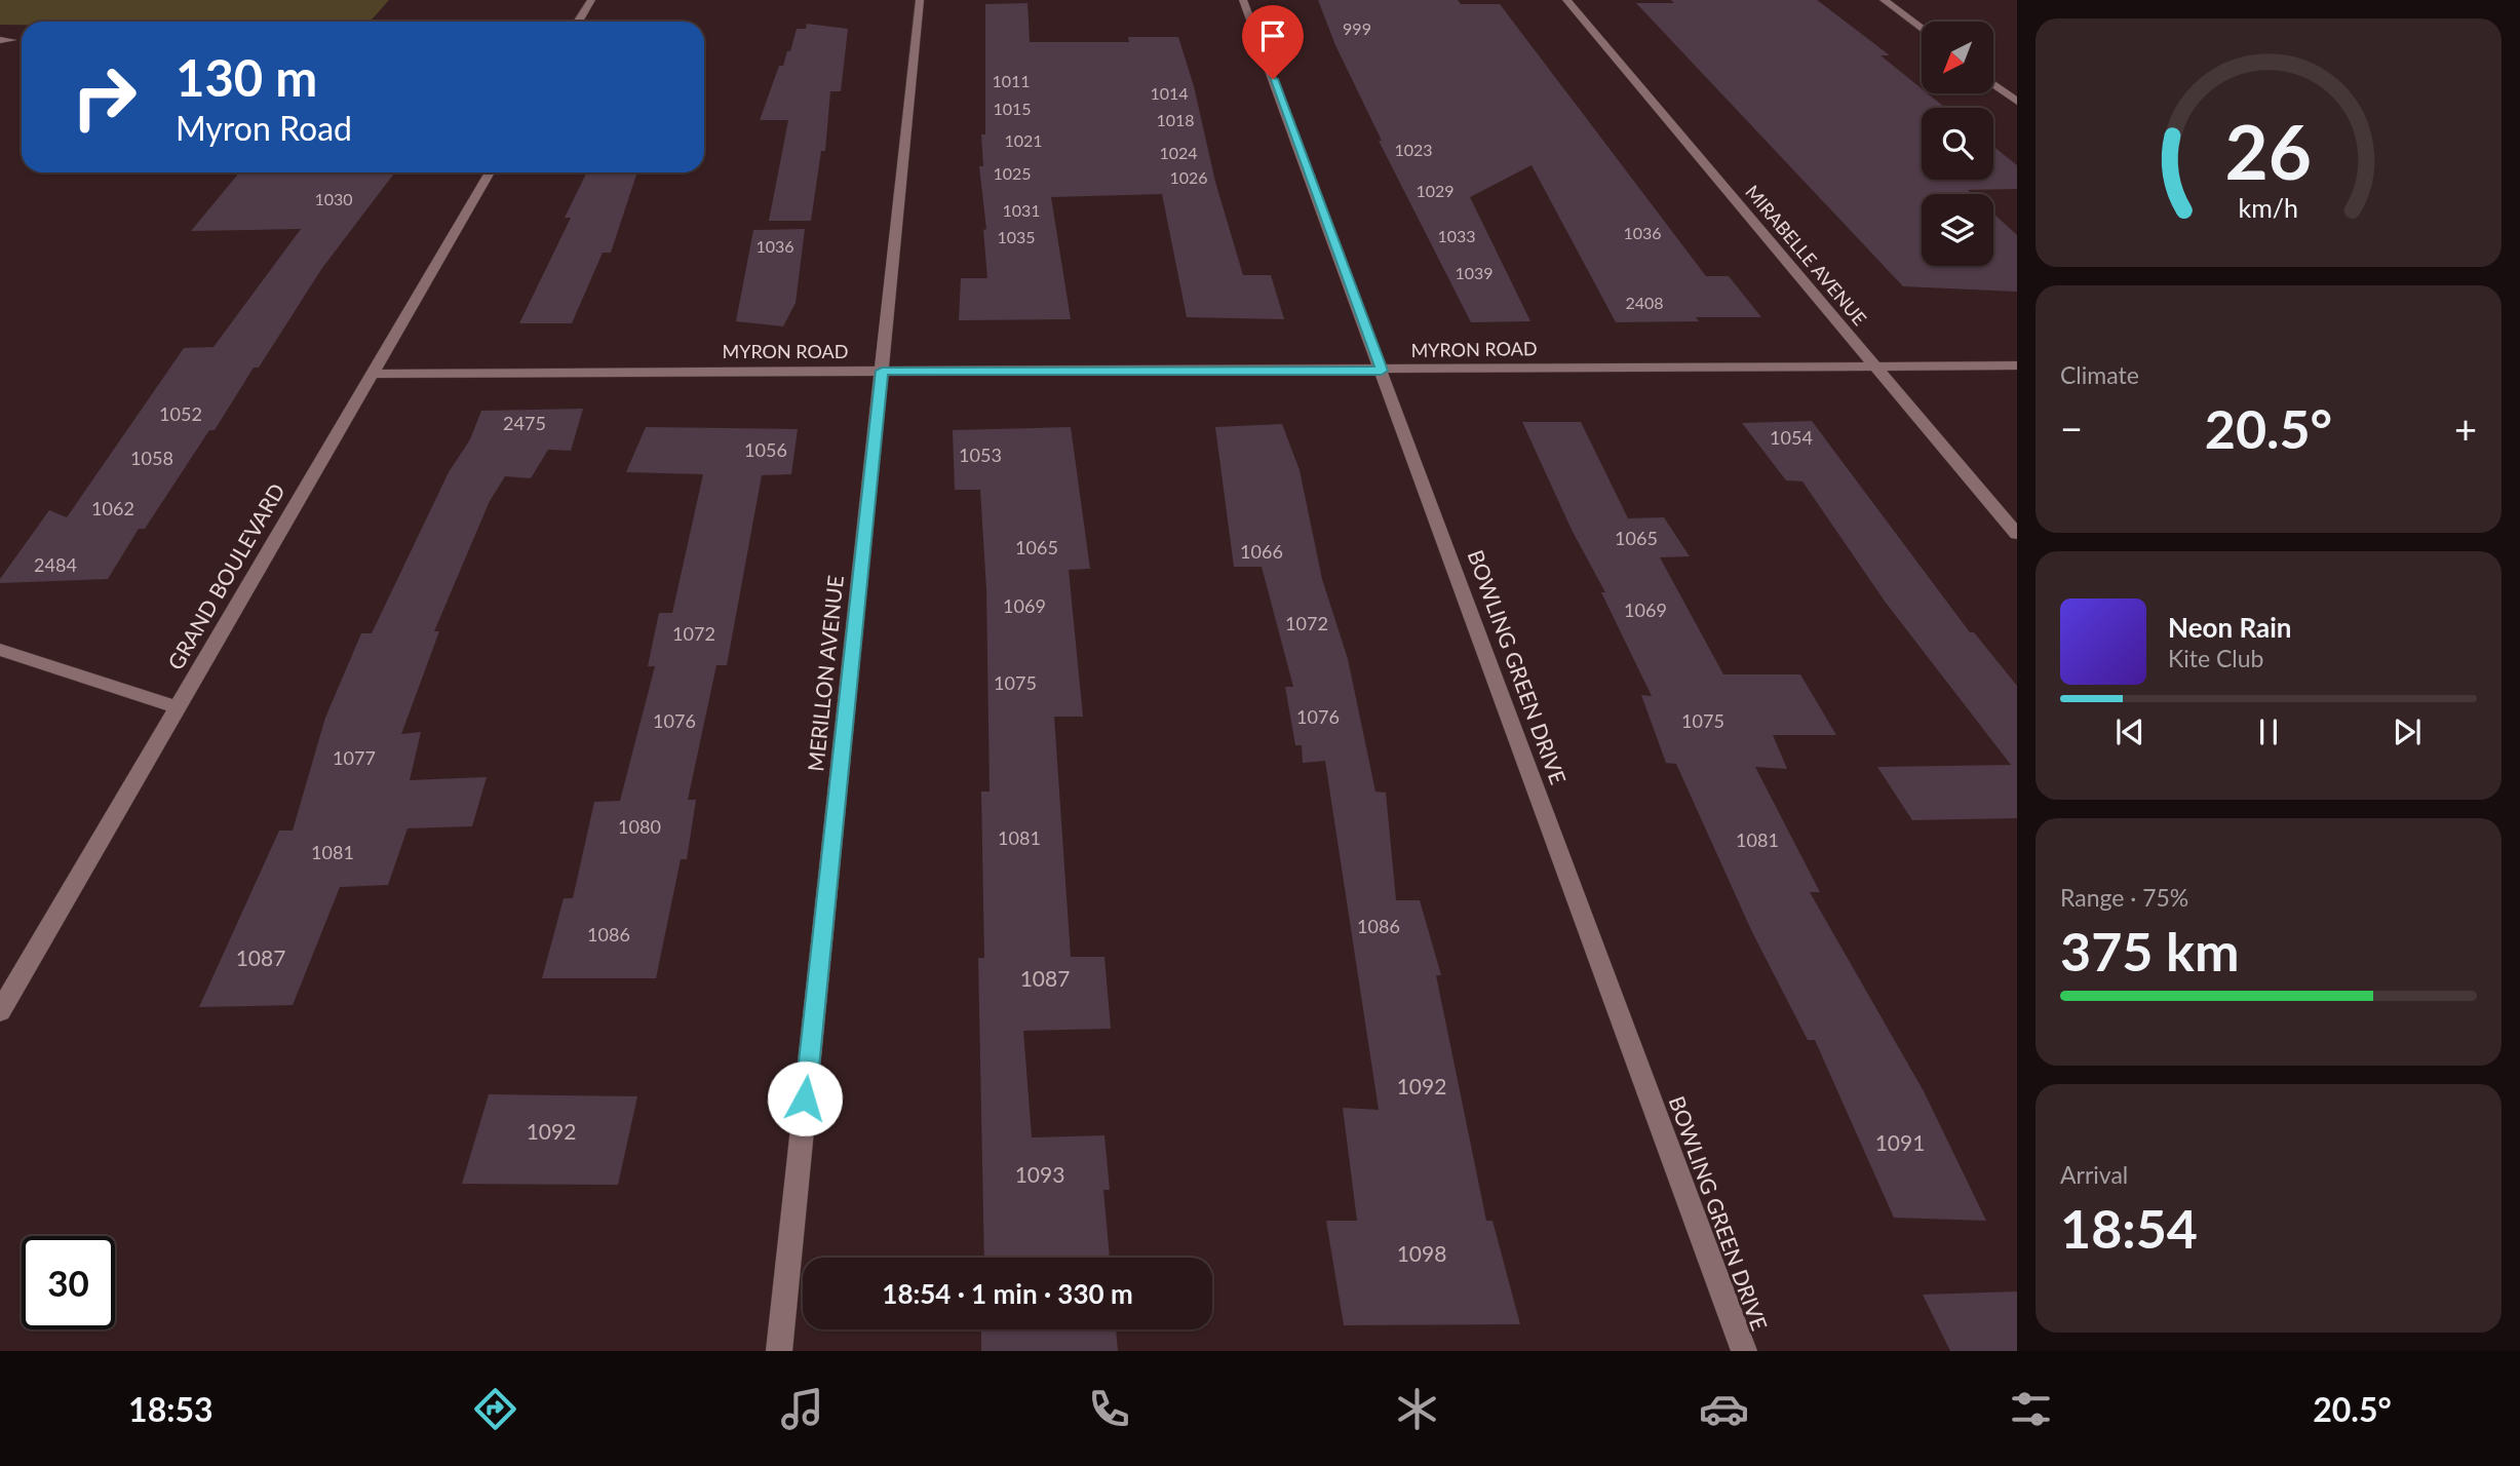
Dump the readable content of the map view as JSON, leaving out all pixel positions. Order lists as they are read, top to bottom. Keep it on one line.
{"streets":{"street":["MIRABELLE AVENUE","MYRON ROAD","GRAND BOULEVARD","BOWLING GREEN DRIVE","MERILLON AVENUE"]},"crossings":[["MIRABELLE AVENUE","MYRON ROAD"],["MYRON ROAD","GRAND BOULEVARD"],["MYRON ROAD","BOWLING GREEN DRIVE"],["MYRON ROAD","MERILLON AVENUE"]],"house_numbers":["999","1011","1014","1015","1018","1021","1023","1024","1025","1026","1029","1030","1031","1036","1033","1035","1036","1039","2408","1052","2475","1054","1056","1053","1058","1062","1065","1065","1066","2484","1069","1069","1072","1072","1075","1076","1076","1075","1077","1080","1081","1081","1081","1086","1086","1087","1087","1092","1092","1091","1093","1098"],"north":"bottom left","page":{"turn":["130 m","Myron Road"],"tile":["Climate",["Range · 75%","375 km"],["Arrival","18:54"]],"heat":["−","20.5°","+"],"song":["Neon Rain","Kite Club"],"limit":"30","trip":"18:54 · 1 min · 330 m","tabs":["18:53","20.5°"],"gauge":["26","km/h"]}}
